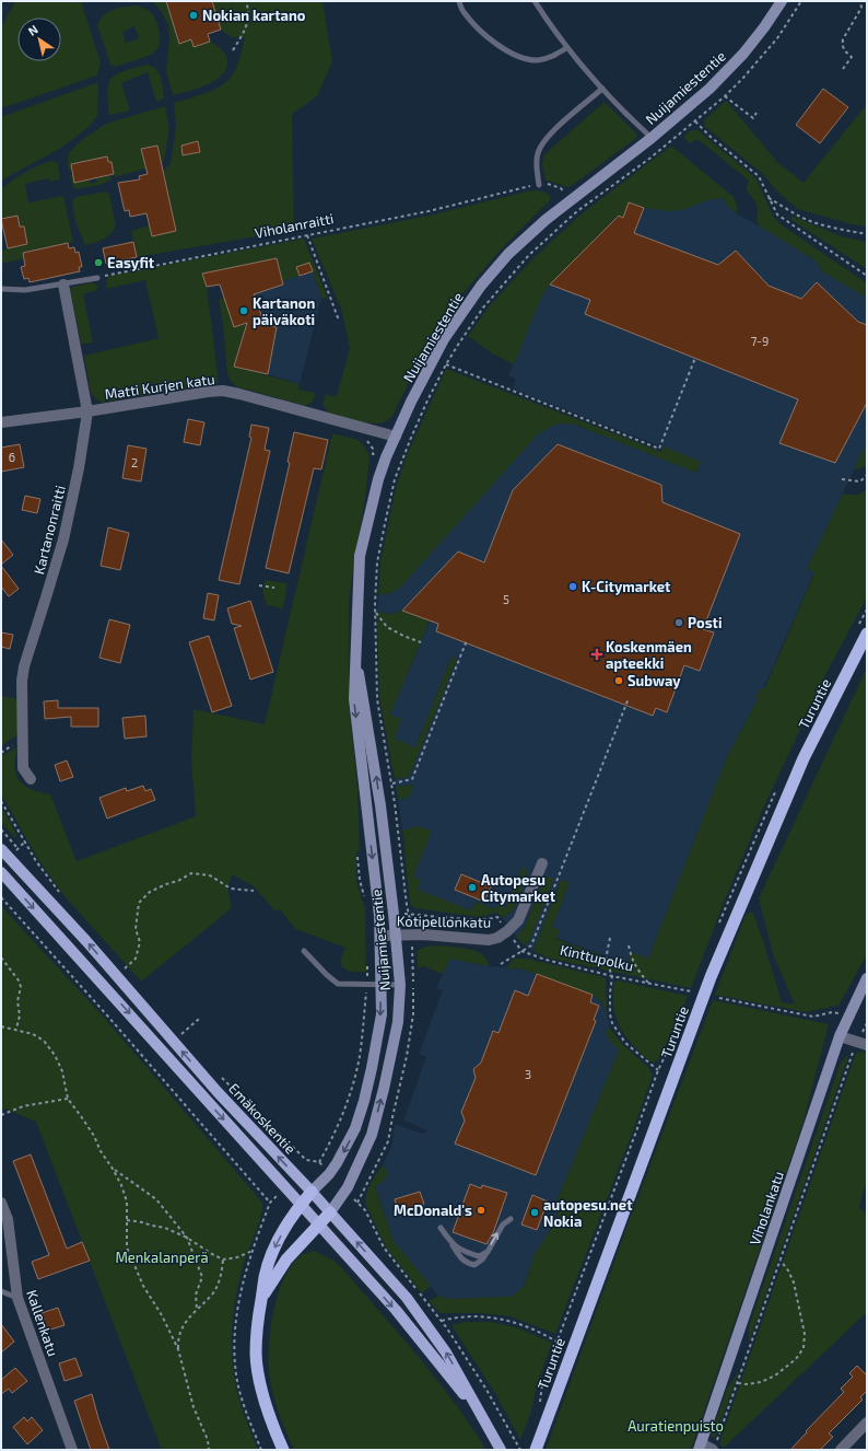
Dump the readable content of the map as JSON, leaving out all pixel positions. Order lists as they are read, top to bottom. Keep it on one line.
{"streets":{"highway":["Turuntie"],"main road":["Nuijamiestentie","Emäkoskentie","Viholankatu"],"street":["Matti Kurjen katu","Kartanonraitti","Kotipellonkatu","Kallenkatu"],"path":["Viholanraitti","Kinttupolku"]},"crossings":[["Nuijamiestentie","Viholanraitti"],["Nuijamiestentie","Matti Kurjen katu"],["Nuijamiestentie","Kotipellonkatu"],["Nuijamiestentie","Emäkoskentie"],["Matti Kurjen katu","Kartanonraitti"]],"parks":["Menkalanperä","Auratienpuisto"],"places":{"other":["Nokian kartano","Easyfit","Kartanon päiväkoti","K-Citymarket","Posti","Subway","Autopesu Citymarket","McDonald's","autopesu.net Nokia"],"health":["Koskenmäen apteekki"]},"house_numbers":["7-9","6","2","5","3"],"north":"top left"}
